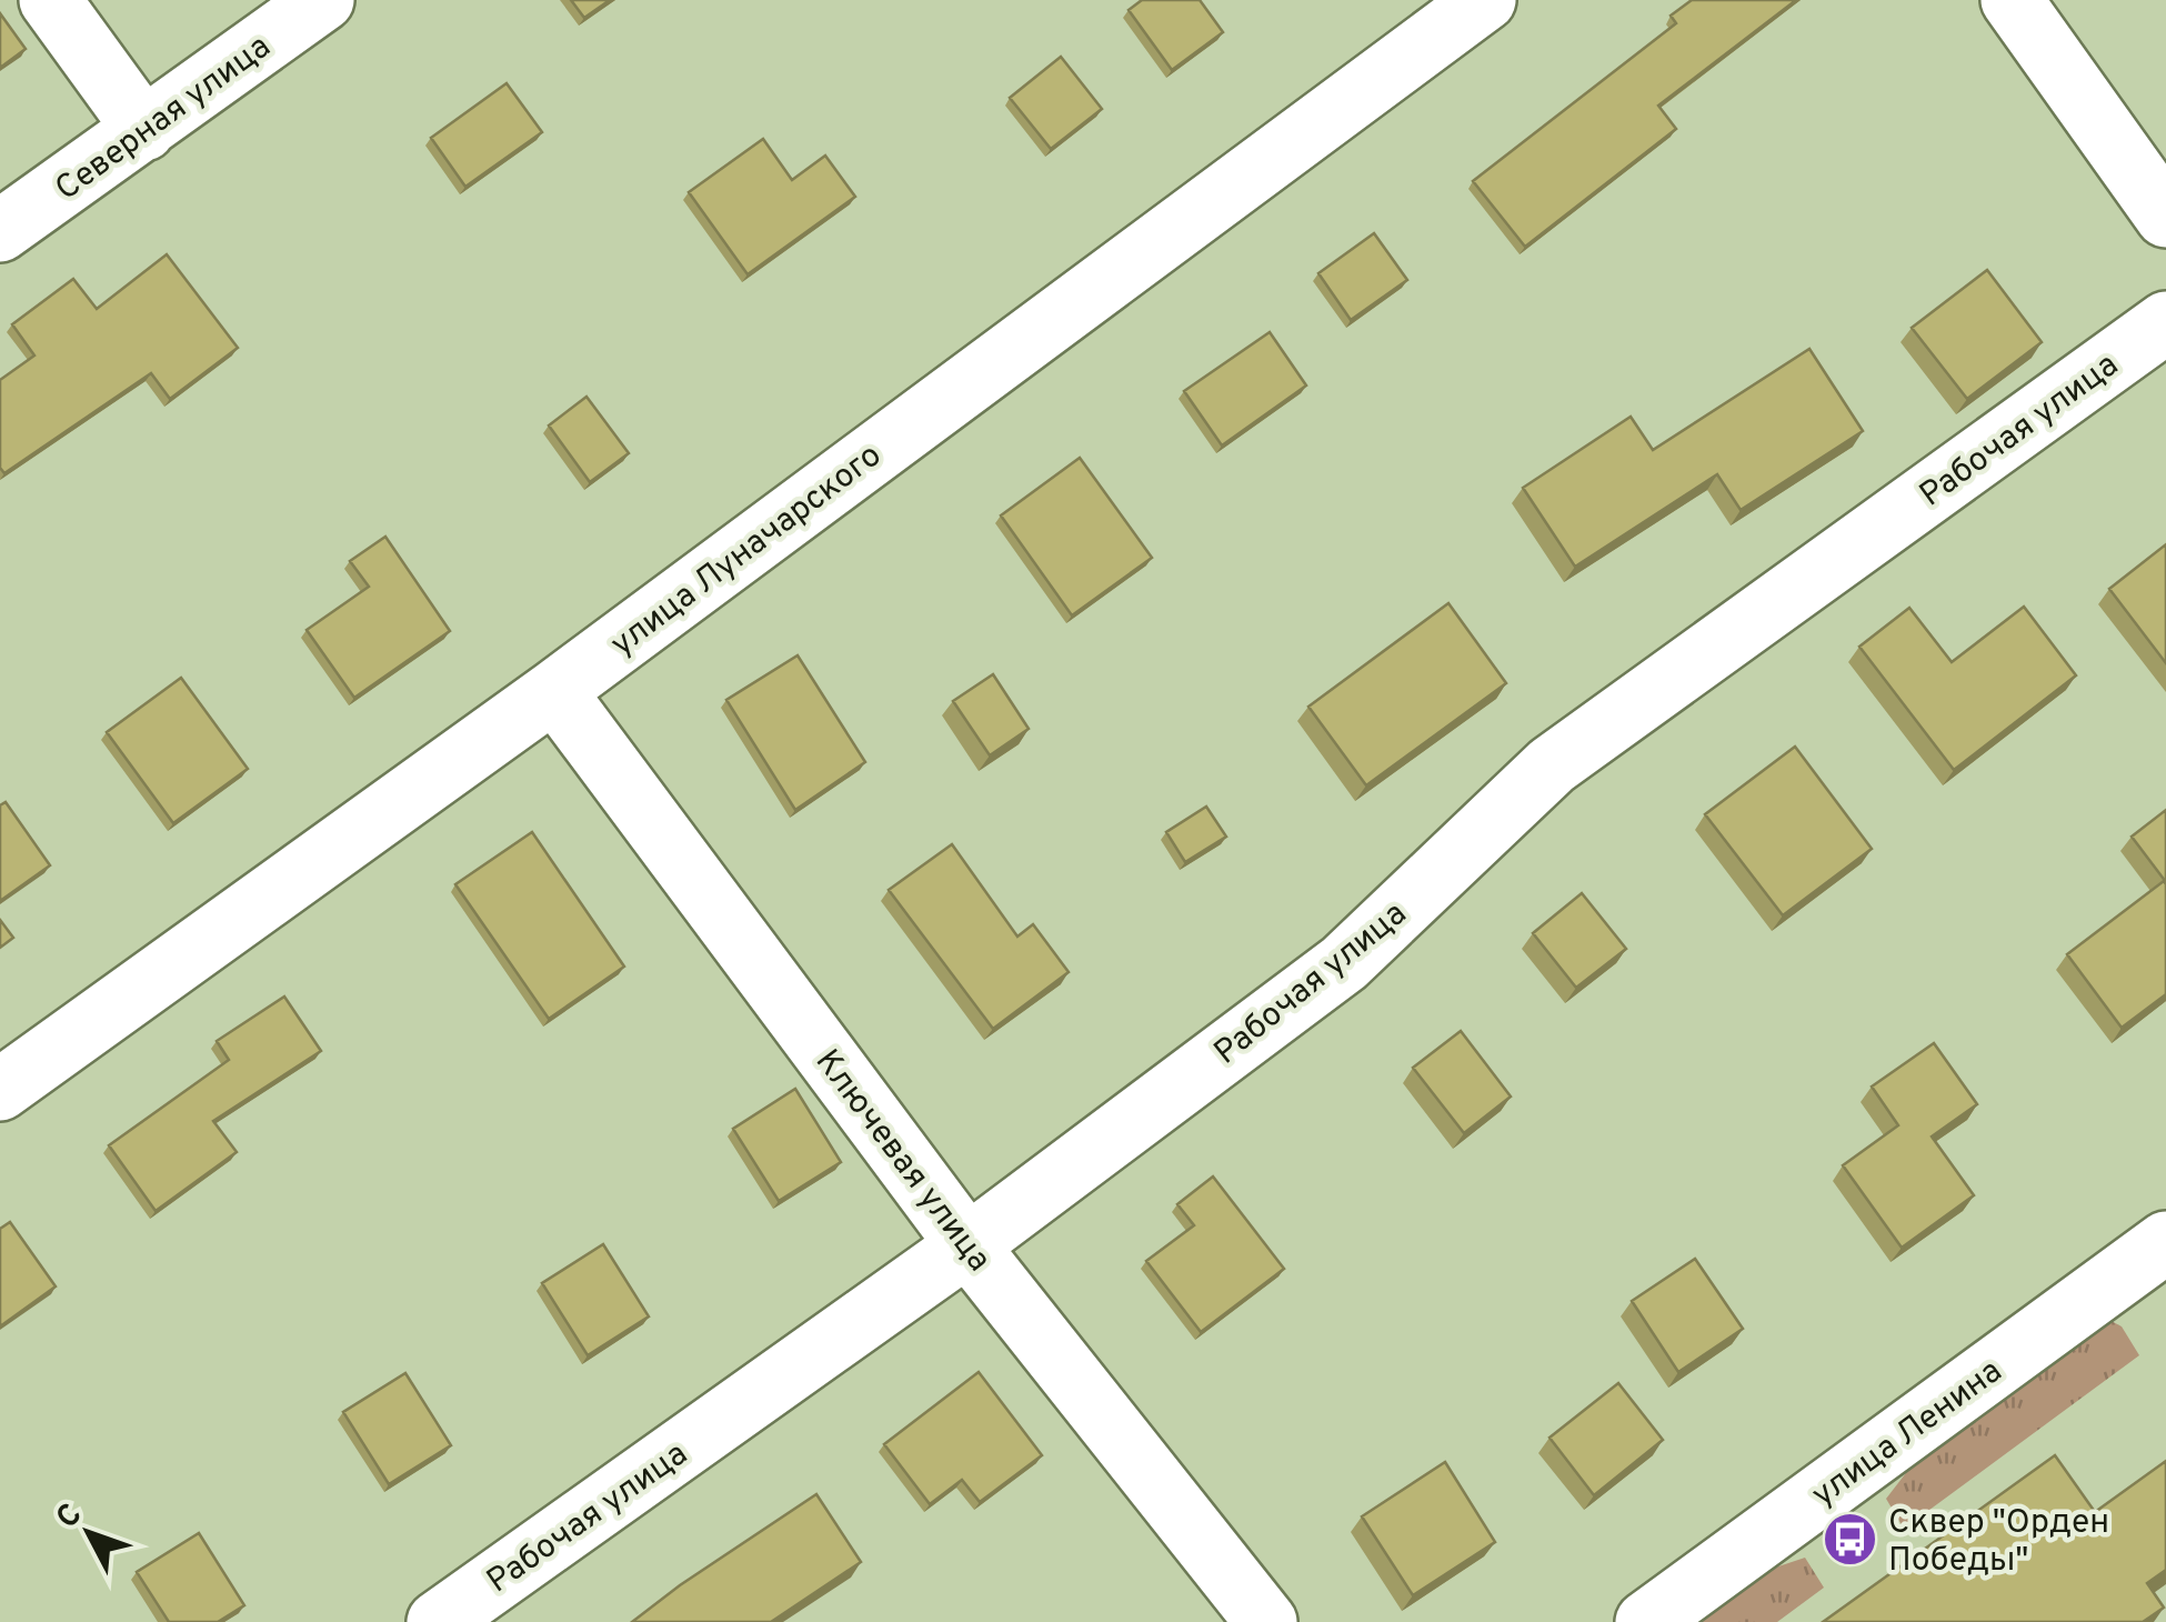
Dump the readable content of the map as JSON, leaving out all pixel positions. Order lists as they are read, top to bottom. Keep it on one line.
{"streets":{"street":["Северная улица","Рабочая улица","улица Луначарского","Ключевая улица","улица Ленина"]},"crossings":[["Рабочая улица","Ключевая улица"],["улица Луначарского","Ключевая улица"]],"places":{"bus stop":["Сквер \"Орден Победы\""]},"north":"top left"}
